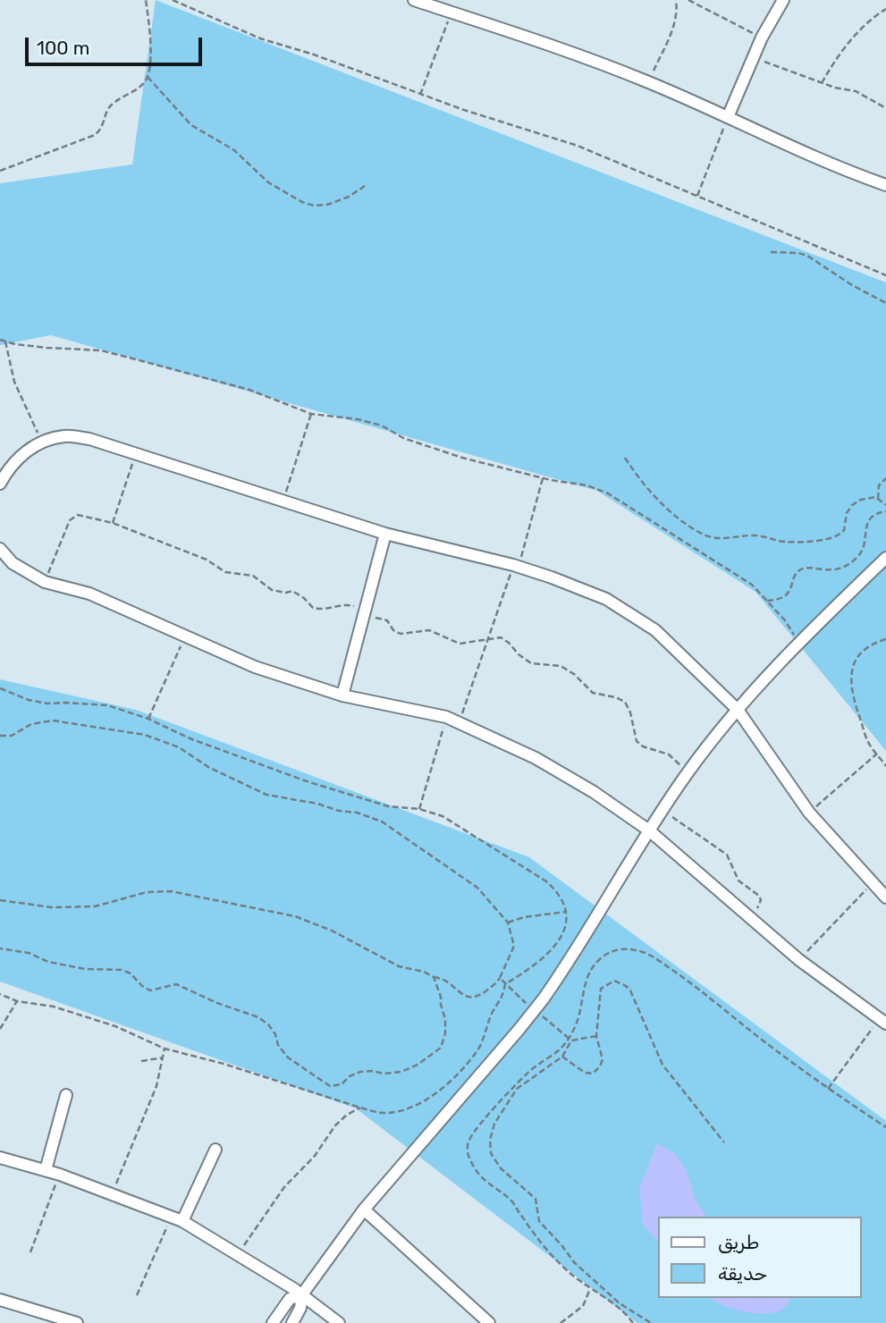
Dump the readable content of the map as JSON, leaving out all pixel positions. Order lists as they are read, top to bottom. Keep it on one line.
{"legend":["طريق","حديقة"],"scale_bar":"100 m"}
